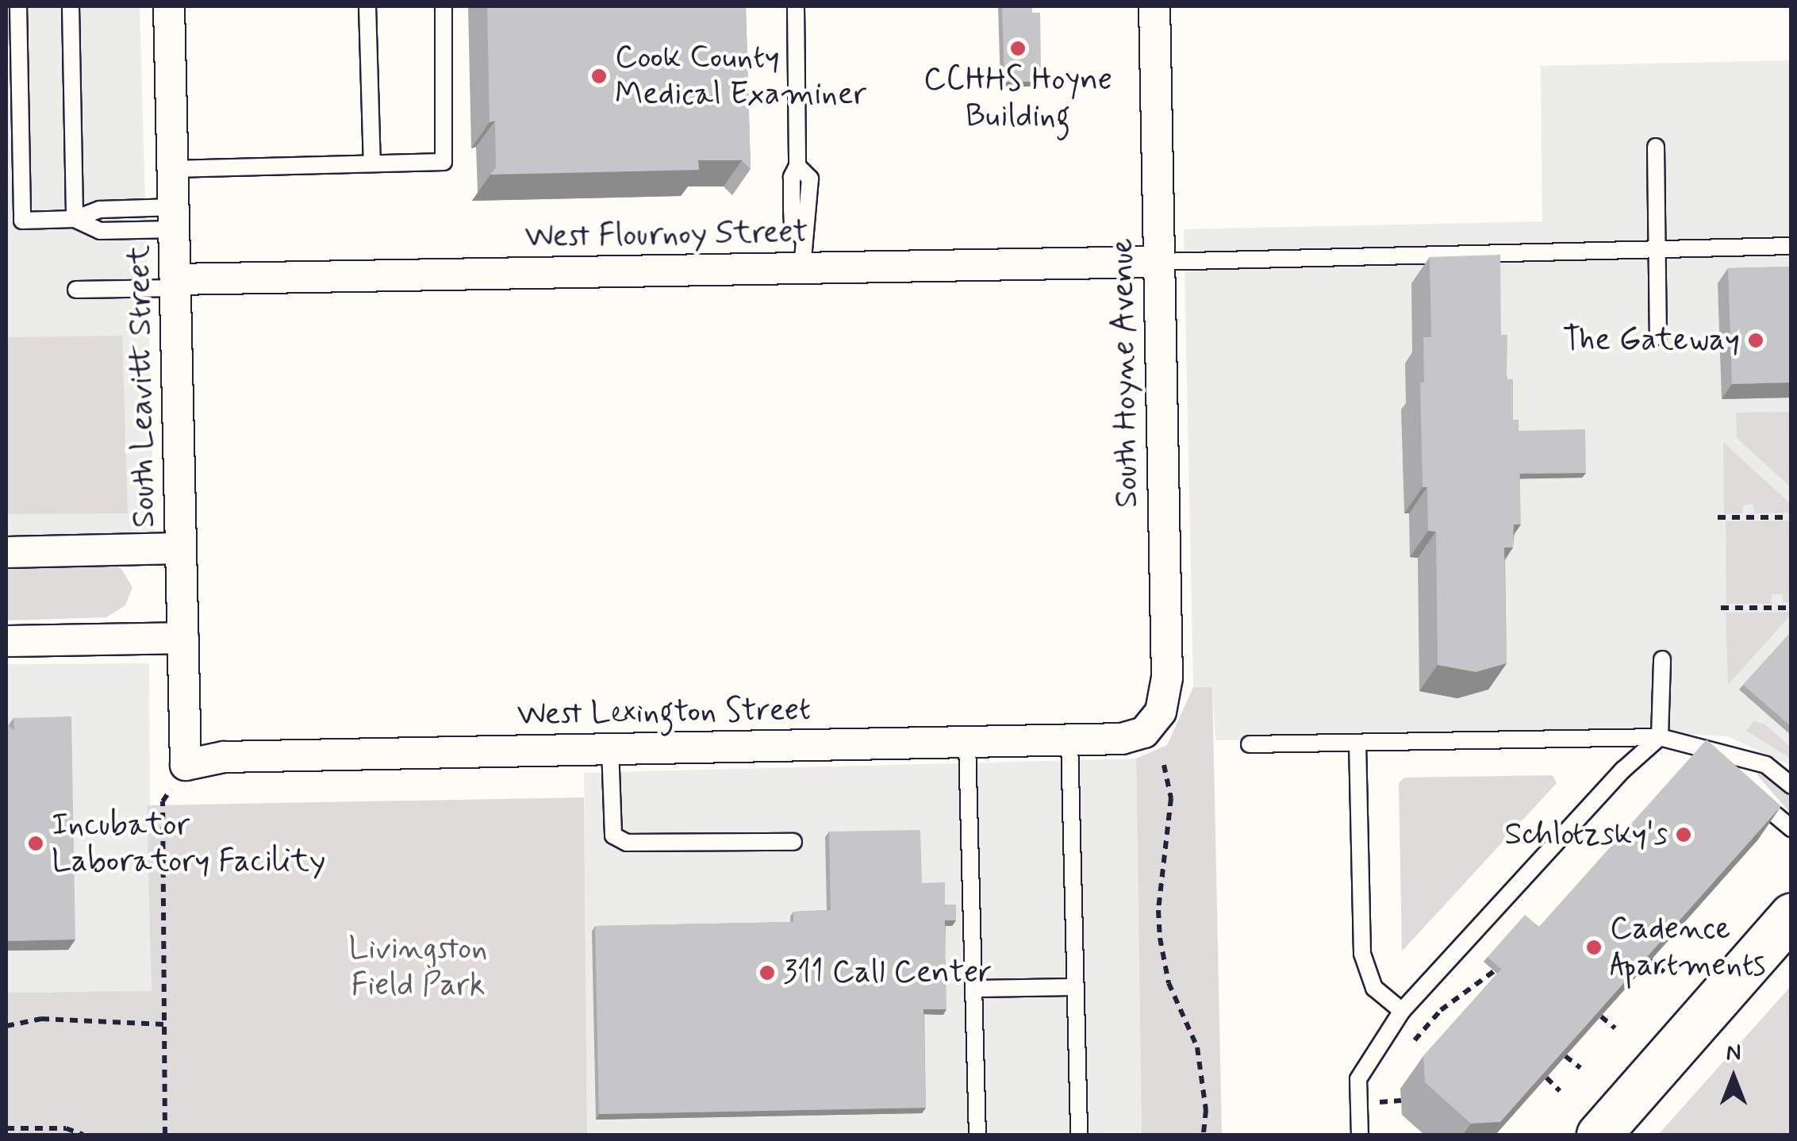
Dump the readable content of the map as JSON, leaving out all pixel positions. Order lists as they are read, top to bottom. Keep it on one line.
{"streets":{"street":["West Flournoy Street","South Hoyne Avenue","South Leavitt Street","West Lexington Street"]},"crossings":[["West Flournoy Street","South Hoyne Avenue"],["West Flournoy Street","South Leavitt Street"],["South Hoyne Avenue","West Lexington Street"],["South Leavitt Street","West Lexington Street"]],"parks":["Livingston Field Park"],"places":["CCHHS Hoyne Building","Cook County Medical Examiner","The Gateway","Schlotzsky's","Incubator Laboratory Facility","Cadence Apartments","311 Call Center"],"north":"top"}
